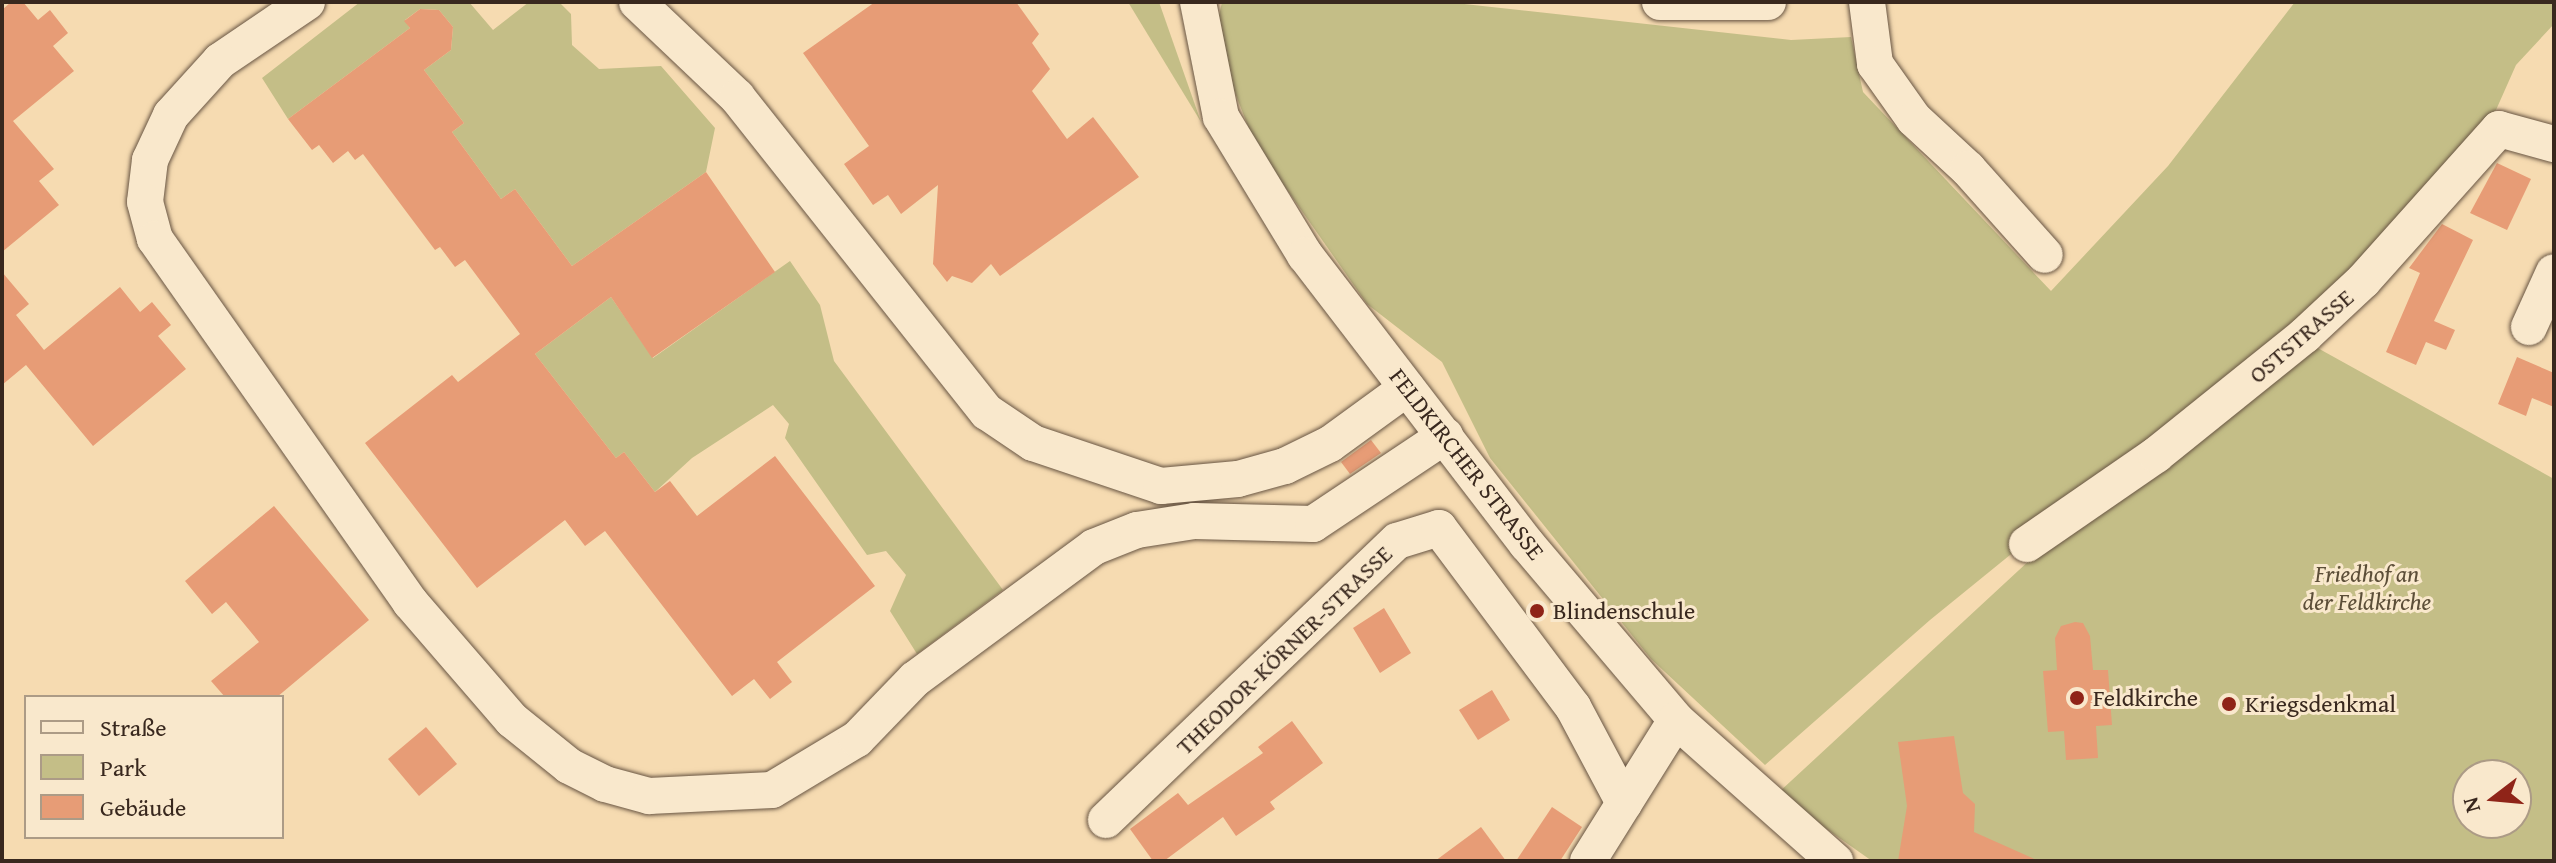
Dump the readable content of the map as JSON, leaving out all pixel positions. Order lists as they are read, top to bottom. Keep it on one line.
{"streets":{"street":["OSTSTRASSE","FELDKIRCHER STRASSE","THEODOR-KÖRNER-STRASSE"]},"parks":["Friedhof an der Feldkirche"],"places":["Blindenschule","Feldkirche","Kriegsdenkmal"],"legend":["Straße","Park","Gebäude"],"north":"left"}
